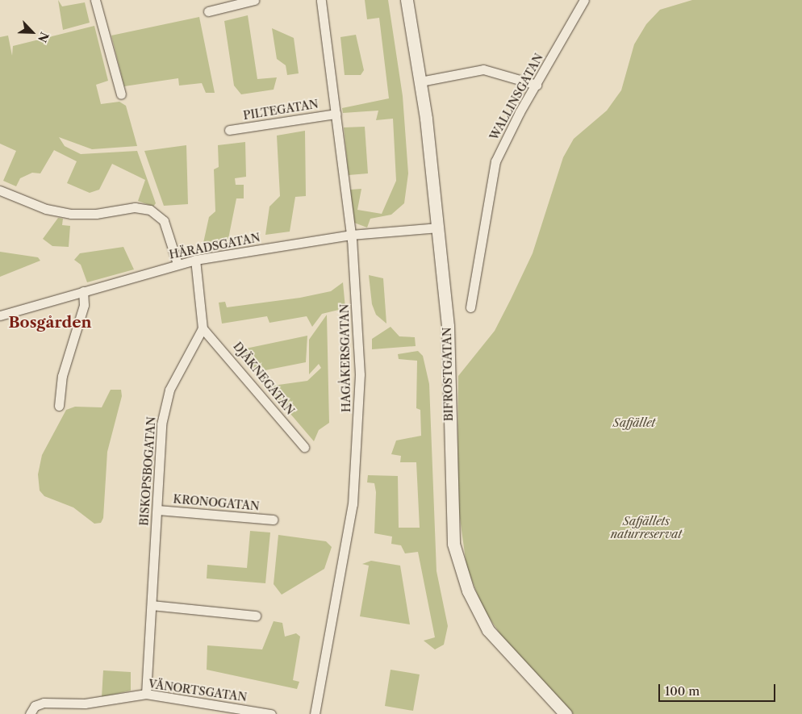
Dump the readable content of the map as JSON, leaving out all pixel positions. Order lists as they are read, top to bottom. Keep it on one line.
{"streets":{"main road":["BIFROSTGATAN"],"street":["WALLINSGATAN","PILTEGATAN","HÄRADSGATAN","HAGÅKERSGATAN","DJÄKNEGATAN","BISKOPSBOGATAN","KRONOGATAN","VÄNORTSGATAN"]},"crossings":[["PILTEGATAN","HAGÅKERSGATAN"],["HÄRADSGATAN","HAGÅKERSGATAN"],["HÄRADSGATAN","BIFROSTGATAN"],["DJÄKNEGATAN","BISKOPSBOGATAN"],["BISKOPSBOGATAN","KRONOGATAN"],["BISKOPSBOGATAN","VÄNORTSGATAN"]],"districts":["Bosgården"],"parks":["Safjället","Safjällets naturreservat"],"scale_bar":"100 m","north":"bottom right"}
